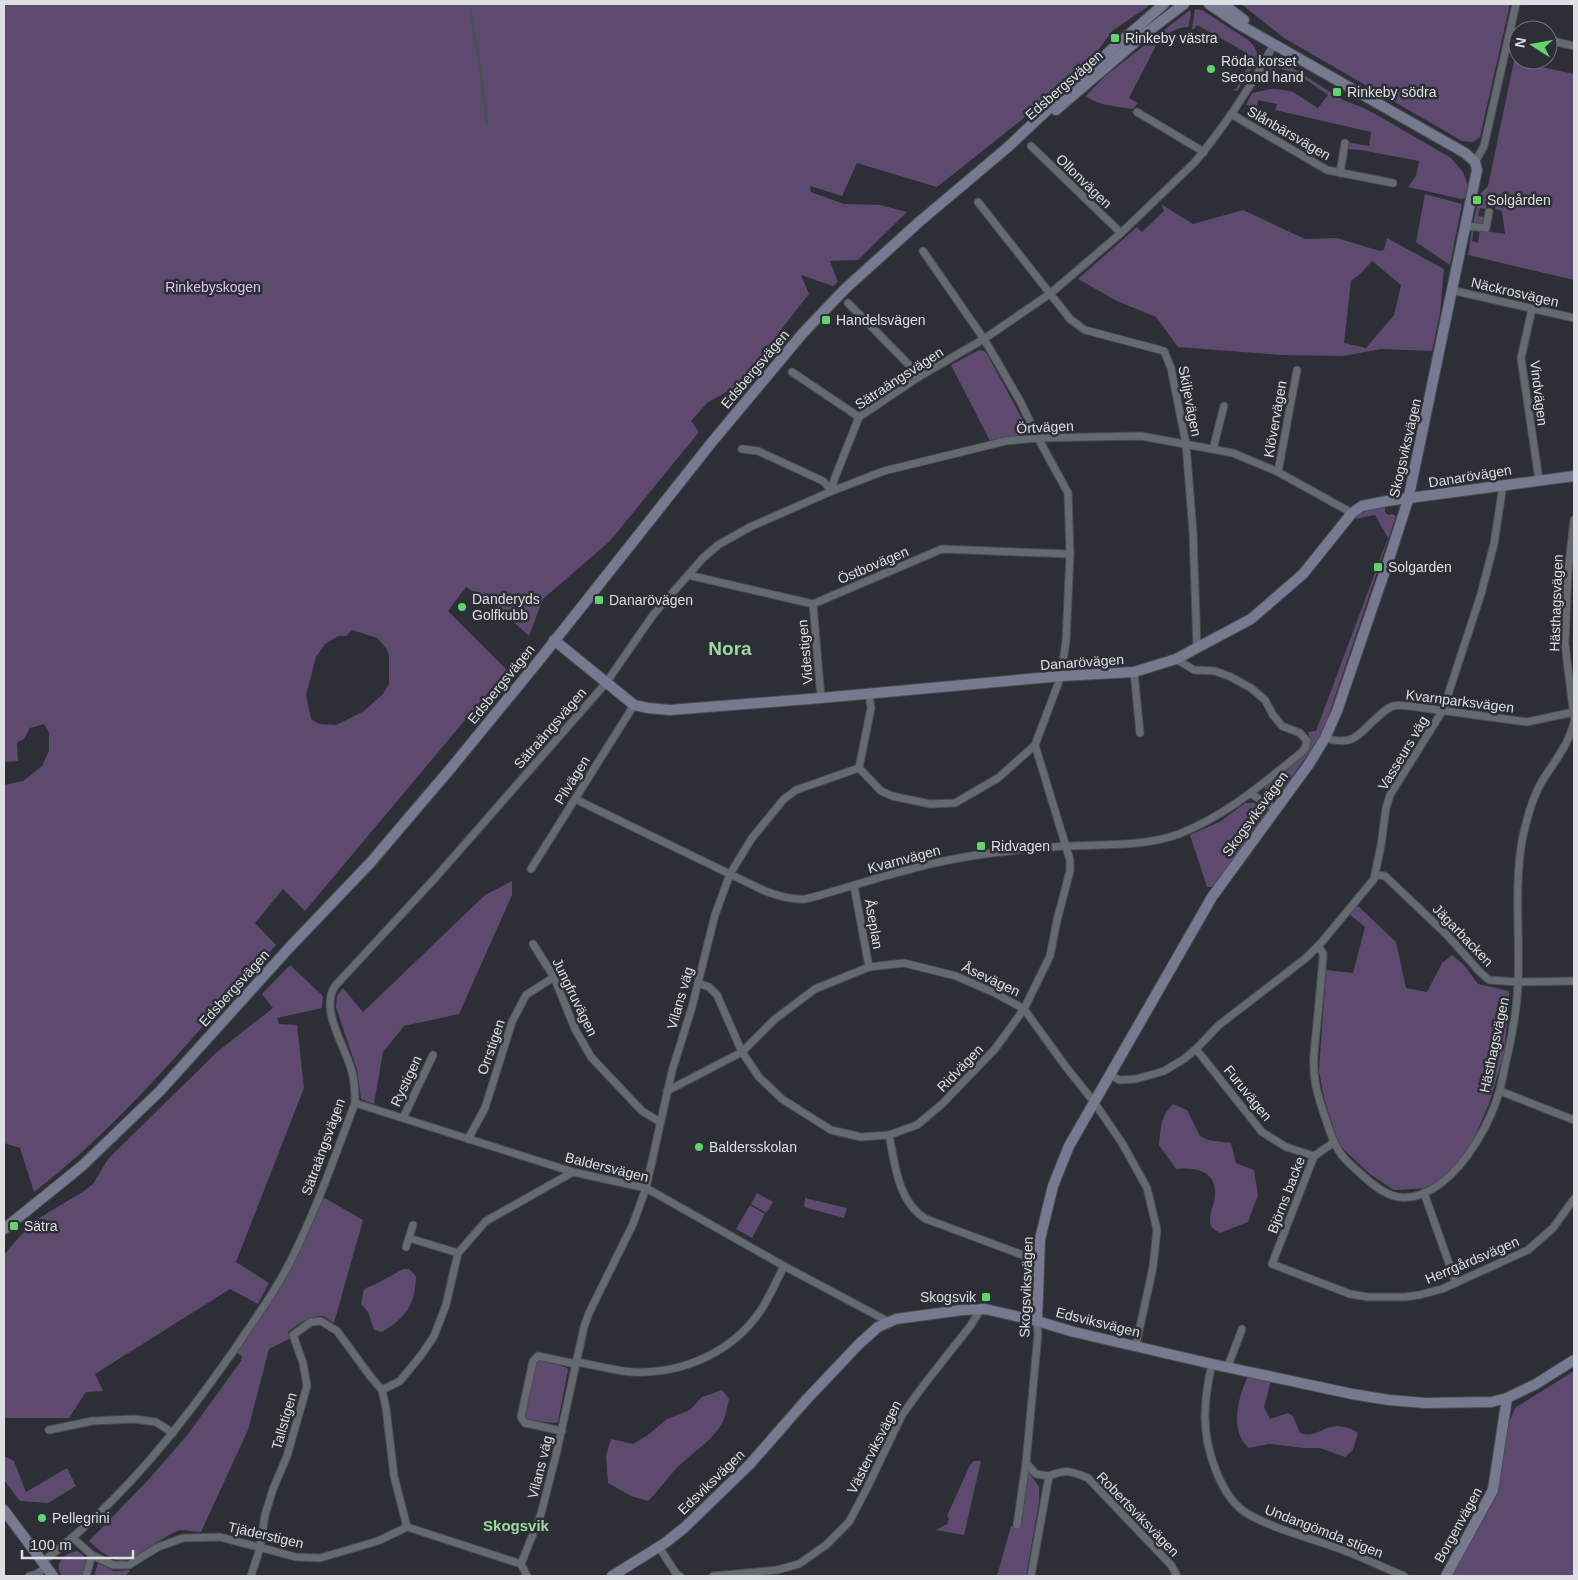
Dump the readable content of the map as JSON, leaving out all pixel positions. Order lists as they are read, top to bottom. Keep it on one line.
{"streets":{"street":["Edsbergsvägen","Slånbärsvägen","Ollonvägen","Näckrosvägen","Sätraängsvägen","Vindvägen","Skiljevägen","Klövervägen","Örtvägen","Skogsviksvägen","Danarövägen","Östbovägen","Hästhagsvägen","Videstigen","Kvarnparksvägen","Vasseurs väg","Pilvägen","Kvarnvägen","Åseplan","Jägarbacken","Åsevägen","Jungfruvägen","Vilans väg","Orrstigen","Ridvägen","Rystigen","Furuvägen","Baldersvägen","Björns backe","Herrgårdsvägen","Edsviksvägen","Tallstigen","Västerviksvägen","Robertsviksvägen","Borgenvägen","Undangömda stigen","Tjäderstigen"]},"crossings":[["Edsbergsvägen","Danarövägen"],["Slånbärsvägen","Sätraängsvägen"],["Ollonvägen","Sätraängsvägen"],["Näckrosvägen","Vindvägen"],["Näckrosvägen","Skogsviksvägen"],["Sätraängsvägen","Skiljevägen"],["Sätraängsvägen","Örtvägen"],["Sätraängsvägen","Danarövägen"],["Sätraängsvägen","Baldersvägen"],["Sätraängsvägen","Tjäderstigen"],["Vindvägen","Danarövägen"],["Skiljevägen","Örtvägen"],["Skiljevägen","Danarövägen"],["Klövervägen","Örtvägen"],["Örtvägen","Danarövägen"],["Skogsviksvägen","Danarövägen"],["Skogsviksvägen","Kvarnparksvägen"],["Skogsviksvägen","Vasseurs väg"],["Skogsviksvägen","Åsevägen"],["Skogsviksvägen","Edsviksvägen"],["Danarövägen","Videstigen"],["Danarövägen","Vasseurs väg"],["Danarövägen","Pilvägen"],["Danarövägen","Kvarnvägen"],["Östbovägen","Videstigen"],["Hästhagsvägen","Kvarnparksvägen"],["Hästhagsvägen","Vasseurs väg"],["Hästhagsvägen","Jägarbacken"],["Hästhagsvägen","Björns backe"],["Kvarnparksvägen","Vasseurs väg"],["Vasseurs väg","Jägarbacken"],["Vasseurs väg","Furuvägen"],["Pilvägen","Kvarnvägen"],["Kvarnvägen","Åseplan"],["Kvarnvägen","Vilans väg"],["Kvarnvägen","Ridvägen"],["Åseplan","Åsevägen"],["Åsevägen","Vilans väg"],["Åsevägen","Ridvägen"],["Åsevägen","Edsviksvägen"],["Jungfruvägen","Vilans väg"],["Jungfruvägen","Orrstigen"],["Vilans väg","Ridvägen"],["Vilans väg","Baldersvägen"],["Orrstigen","Baldersvägen"],["Rystigen","Baldersvägen"],["Furuvägen","Björns backe"],["Baldersvägen","Edsviksvägen"],["Björns backe","Herrgårdsvägen"],["Edsviksvägen","Västerviksvägen"],["Edsviksvägen","Borgenvägen"],["Edsviksvägen","Undangömda stigen"],["Tallstigen","Tjäderstigen"]],"districts":["Nora","Skogsvik"],"parks":["Rinkebyskogen"],"places":{"transit":["Rinkeby västra","Rinkeby södra","Solgården","Handelsvägen","Solgarden","Danarövägen","Ridvagen","Sätra","Skogsvik"],"other":["Röda korset Second hand","Danderyds Golfkubb","Baldersskolan","Pellegrini"]},"scale_bar":"100 m","north":"left"}
